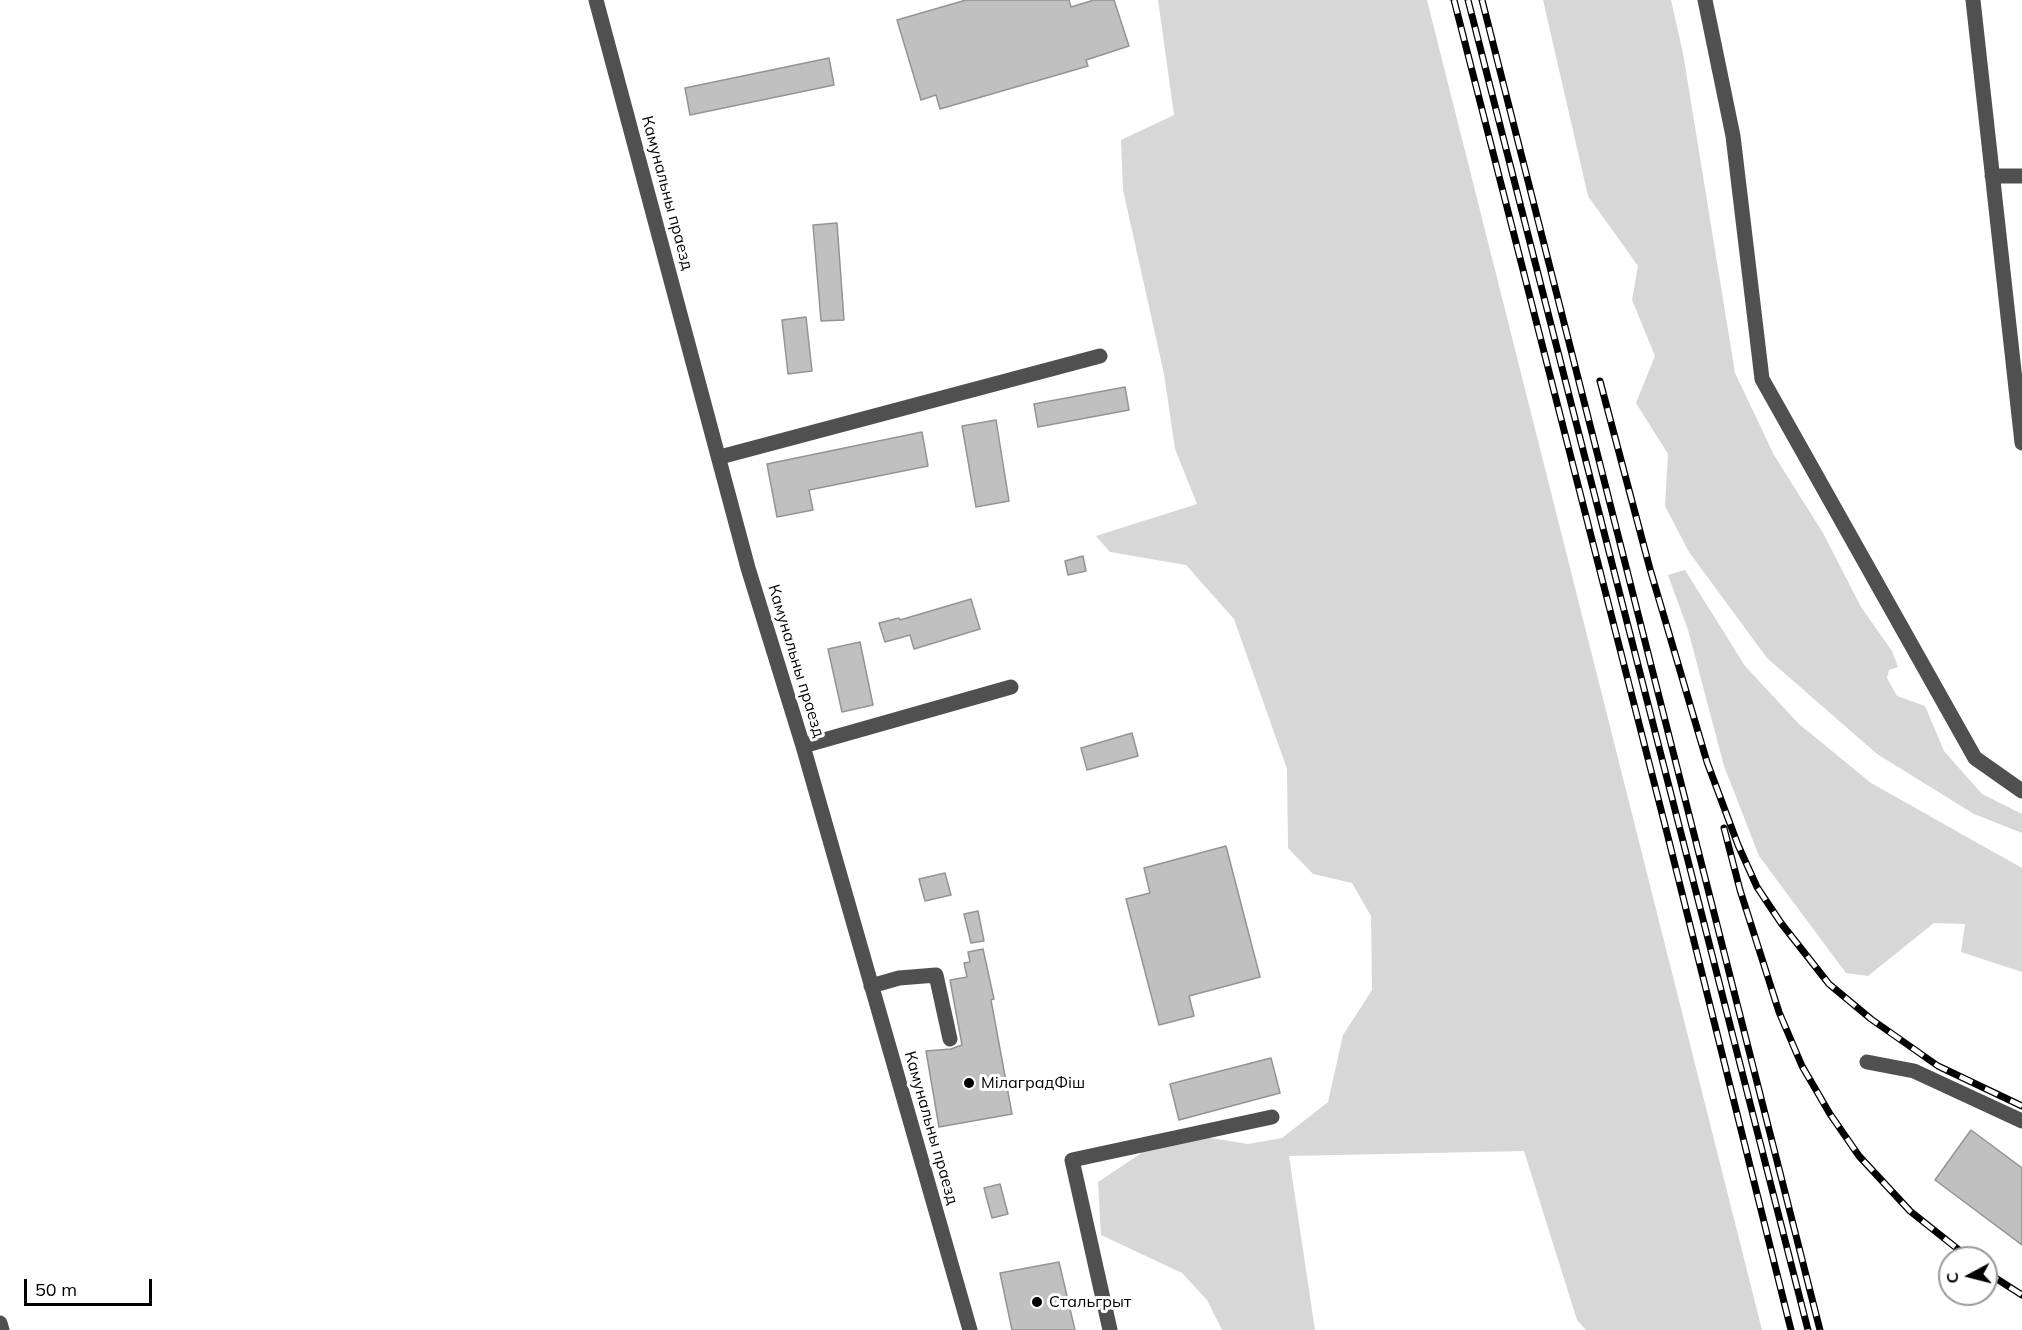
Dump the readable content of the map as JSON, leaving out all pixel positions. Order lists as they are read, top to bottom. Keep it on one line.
{"streets":{"street":["Камунальны праезд"]},"places":["МілаградФіш","Стальгрыт"],"scale_bar":"50 m","north":"left"}
